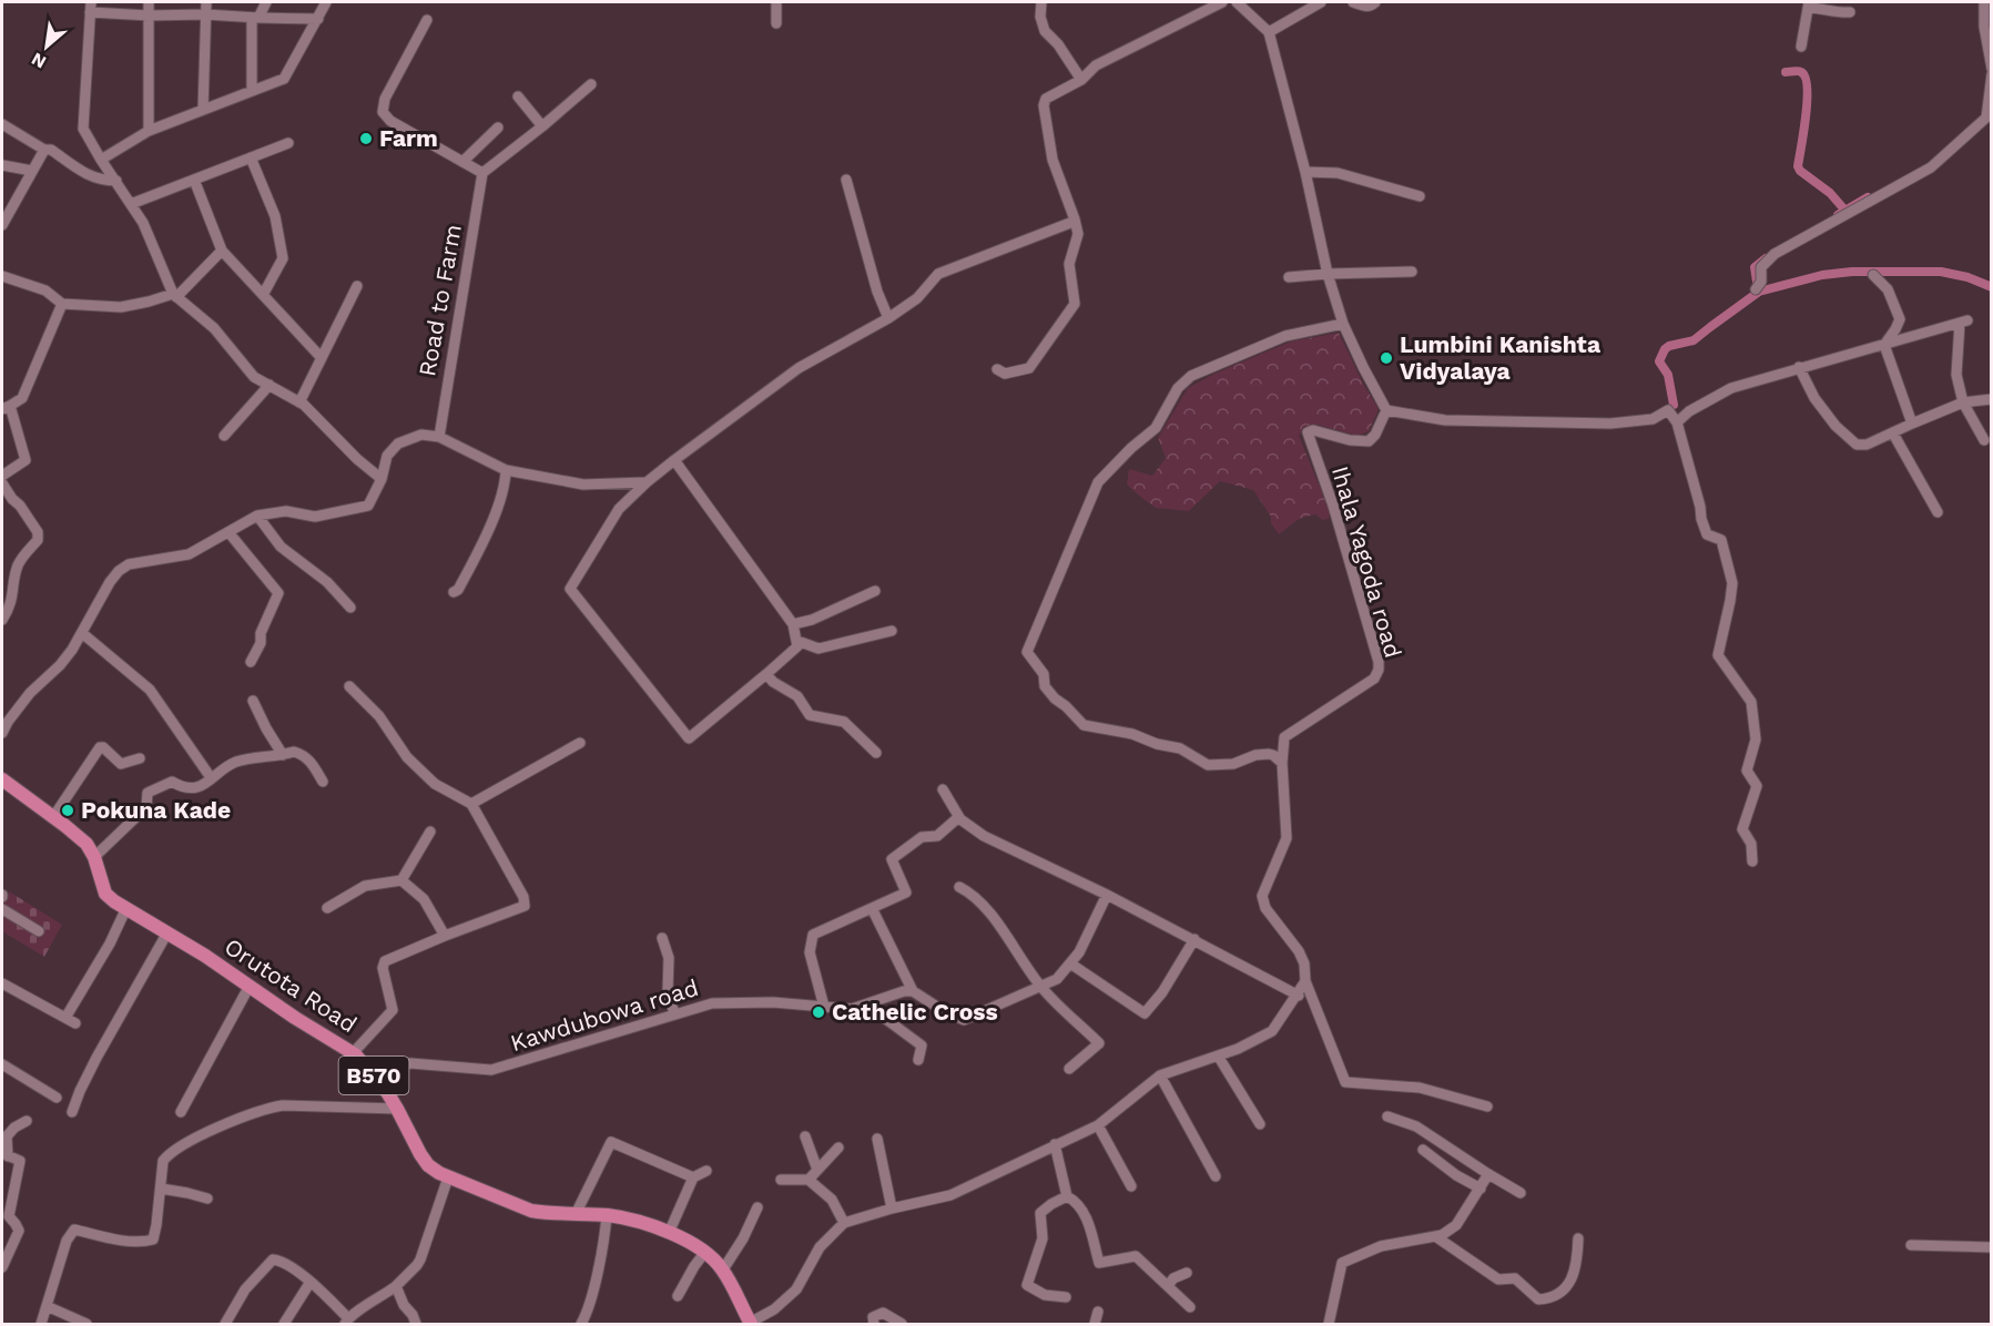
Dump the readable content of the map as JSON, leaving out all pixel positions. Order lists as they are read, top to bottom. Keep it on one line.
{"streets":{"main road":["Orutota Road","B570"],"street":["Road to Farm","Ihala Yagoda road","Kawdubowa road"]},"crossings":[["Orutota Road","Kawdubowa road"]],"places":["Farm","Lumbini Kanishta Vidyalaya","Pokuna Kade","Cathelic Cross"],"north":"bottom left"}
